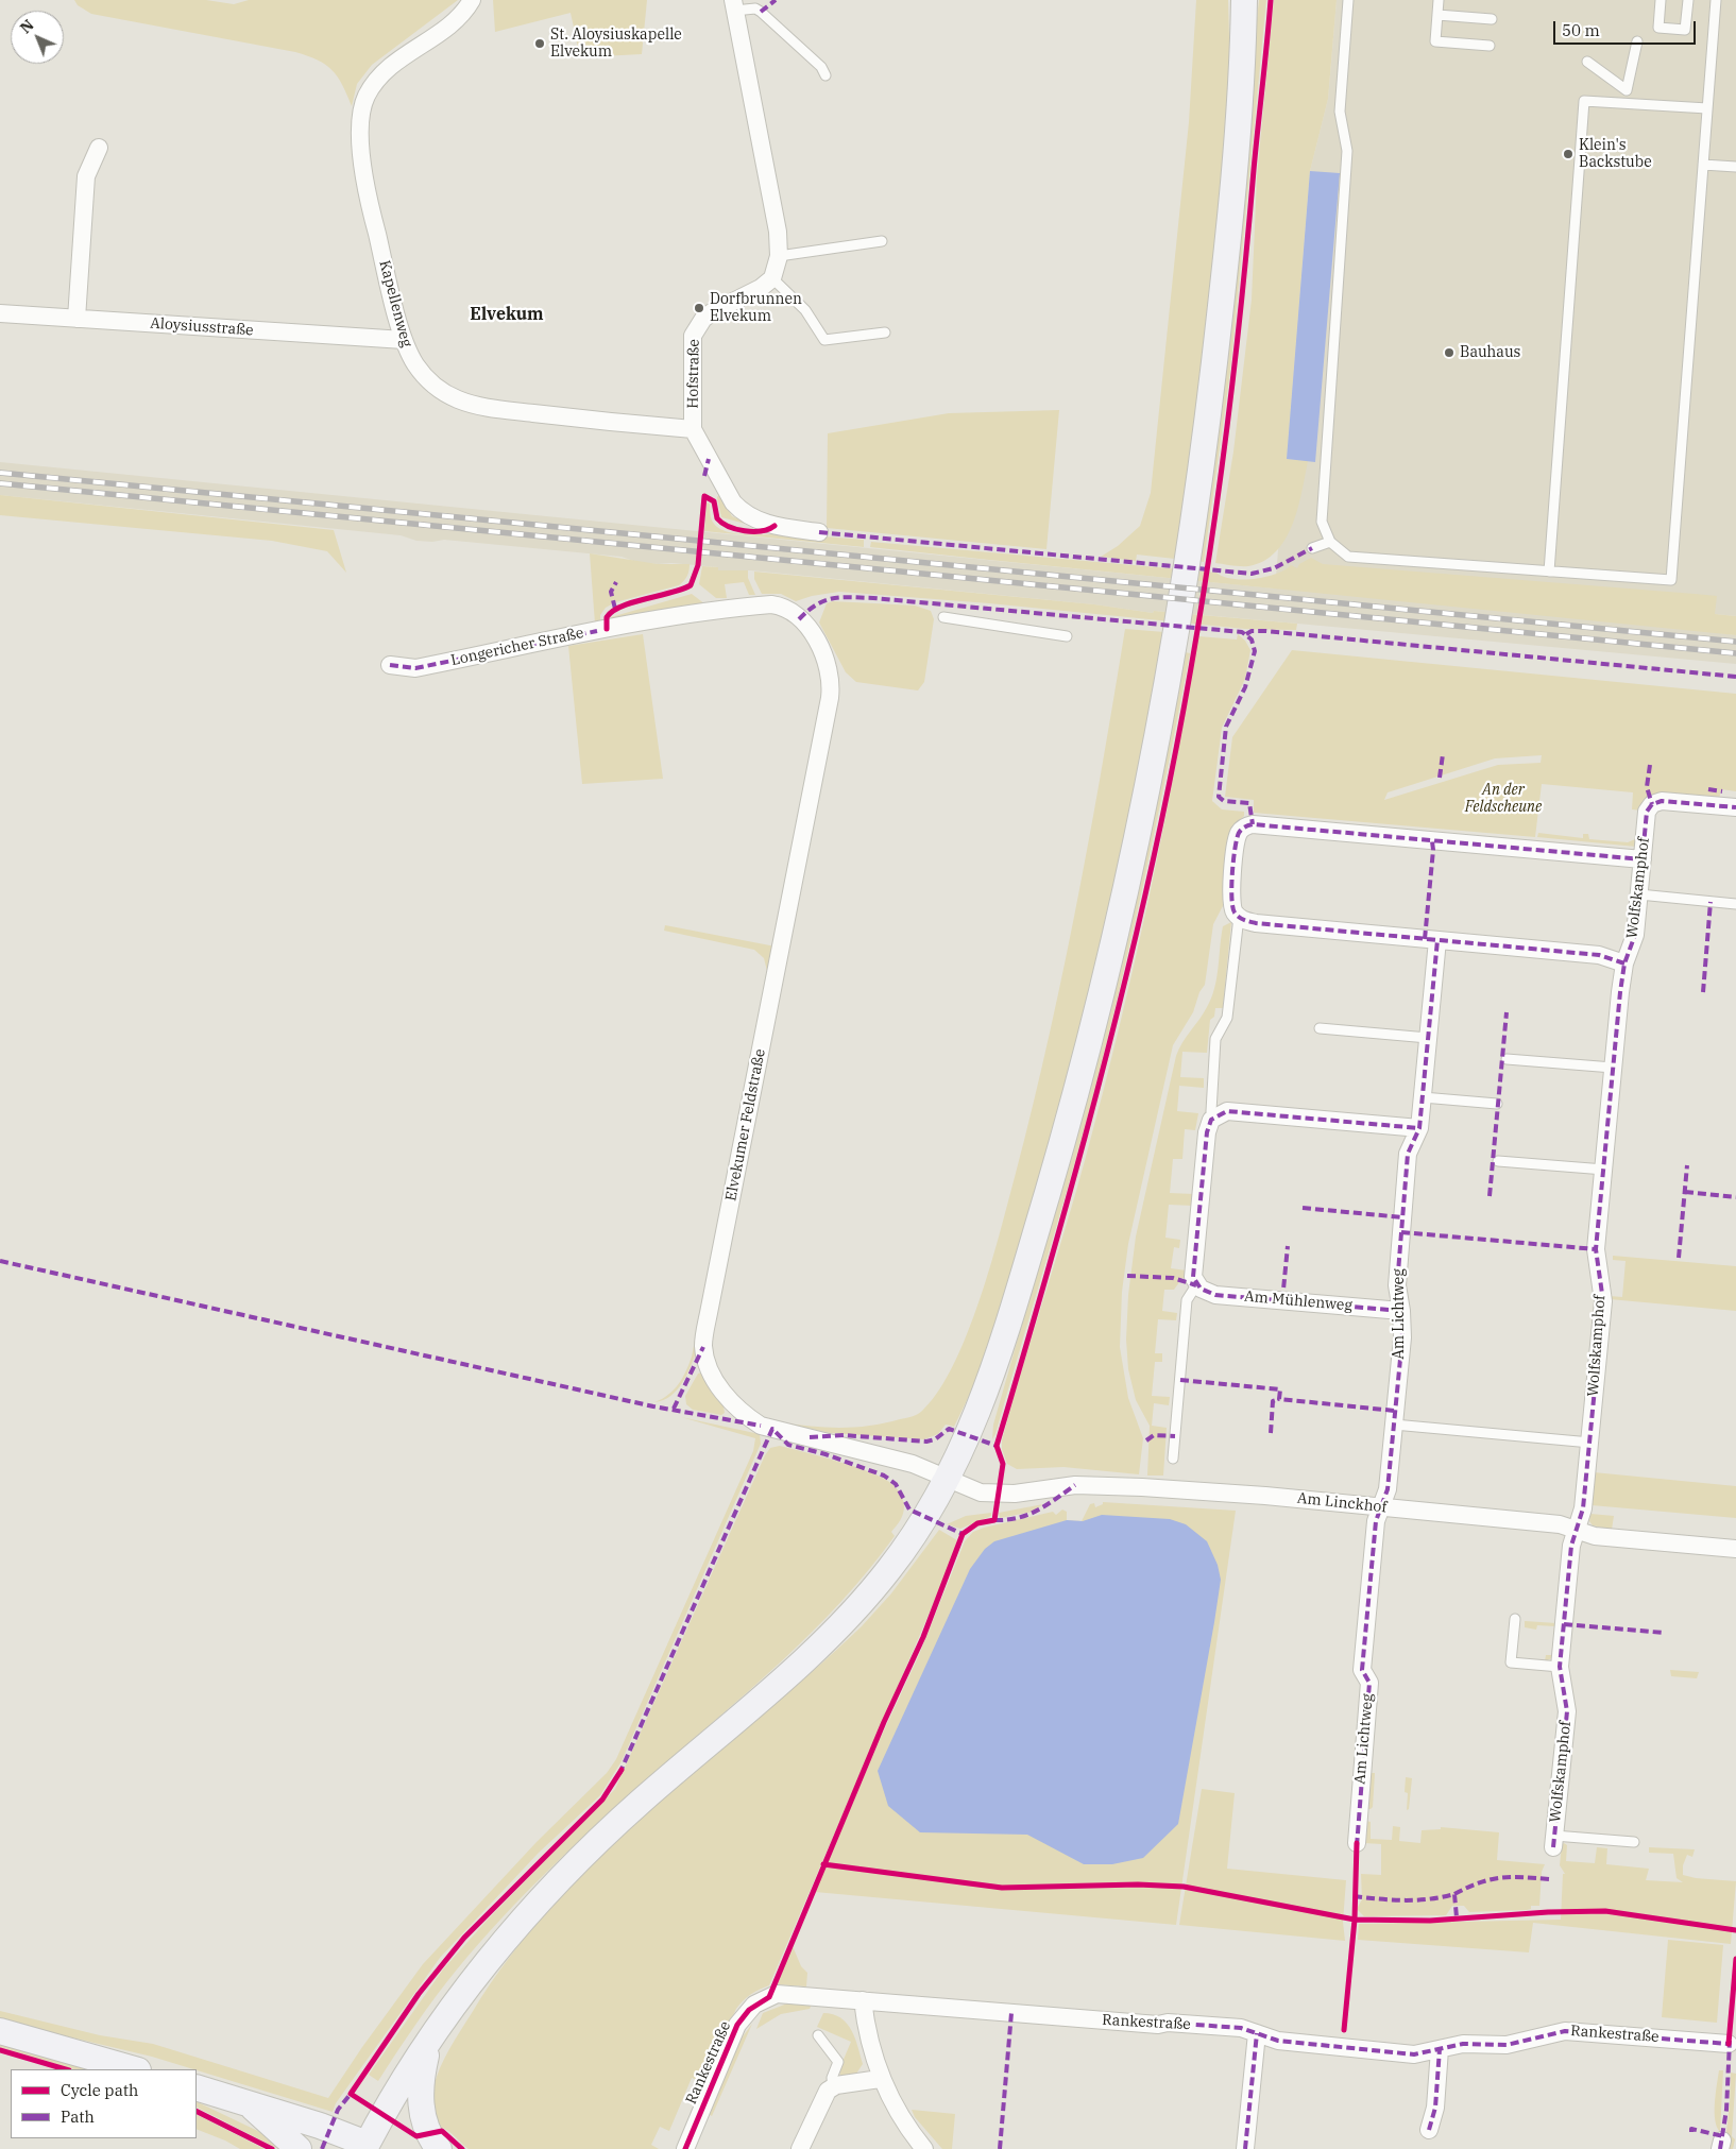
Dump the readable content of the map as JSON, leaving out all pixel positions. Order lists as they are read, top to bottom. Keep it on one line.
{"streets":{"street":["Kapellenweg","Aloysiusstraße","Hofstraße","Longericher Straße","Wolfskamphof","Elvekumer Feldstraße","Am Mühlenweg","Am Lichtweg","Am Linckhof","Rankestraße"]},"crossings":[["Kapellenweg","Aloysiusstraße"],["Kapellenweg","Hofstraße"],["Longericher Straße","Elvekumer Feldstraße"],["Wolfskamphof","Am Linckhof"],["Elvekumer Feldstraße","Am Linckhof"],["Am Mühlenweg","Am Lichtweg"],["Am Lichtweg","Am Linckhof"]],"districts":["Elvekum"],"parks":["An der Feldscheune"],"places":["St. Aloysiuskapelle Elvekum","Klein's Backstube","Dorfbrunnen Elvekum","Bauhaus"],"legend":["Cycle path","Path"],"scale_bar":"50 m","north":"top left"}
